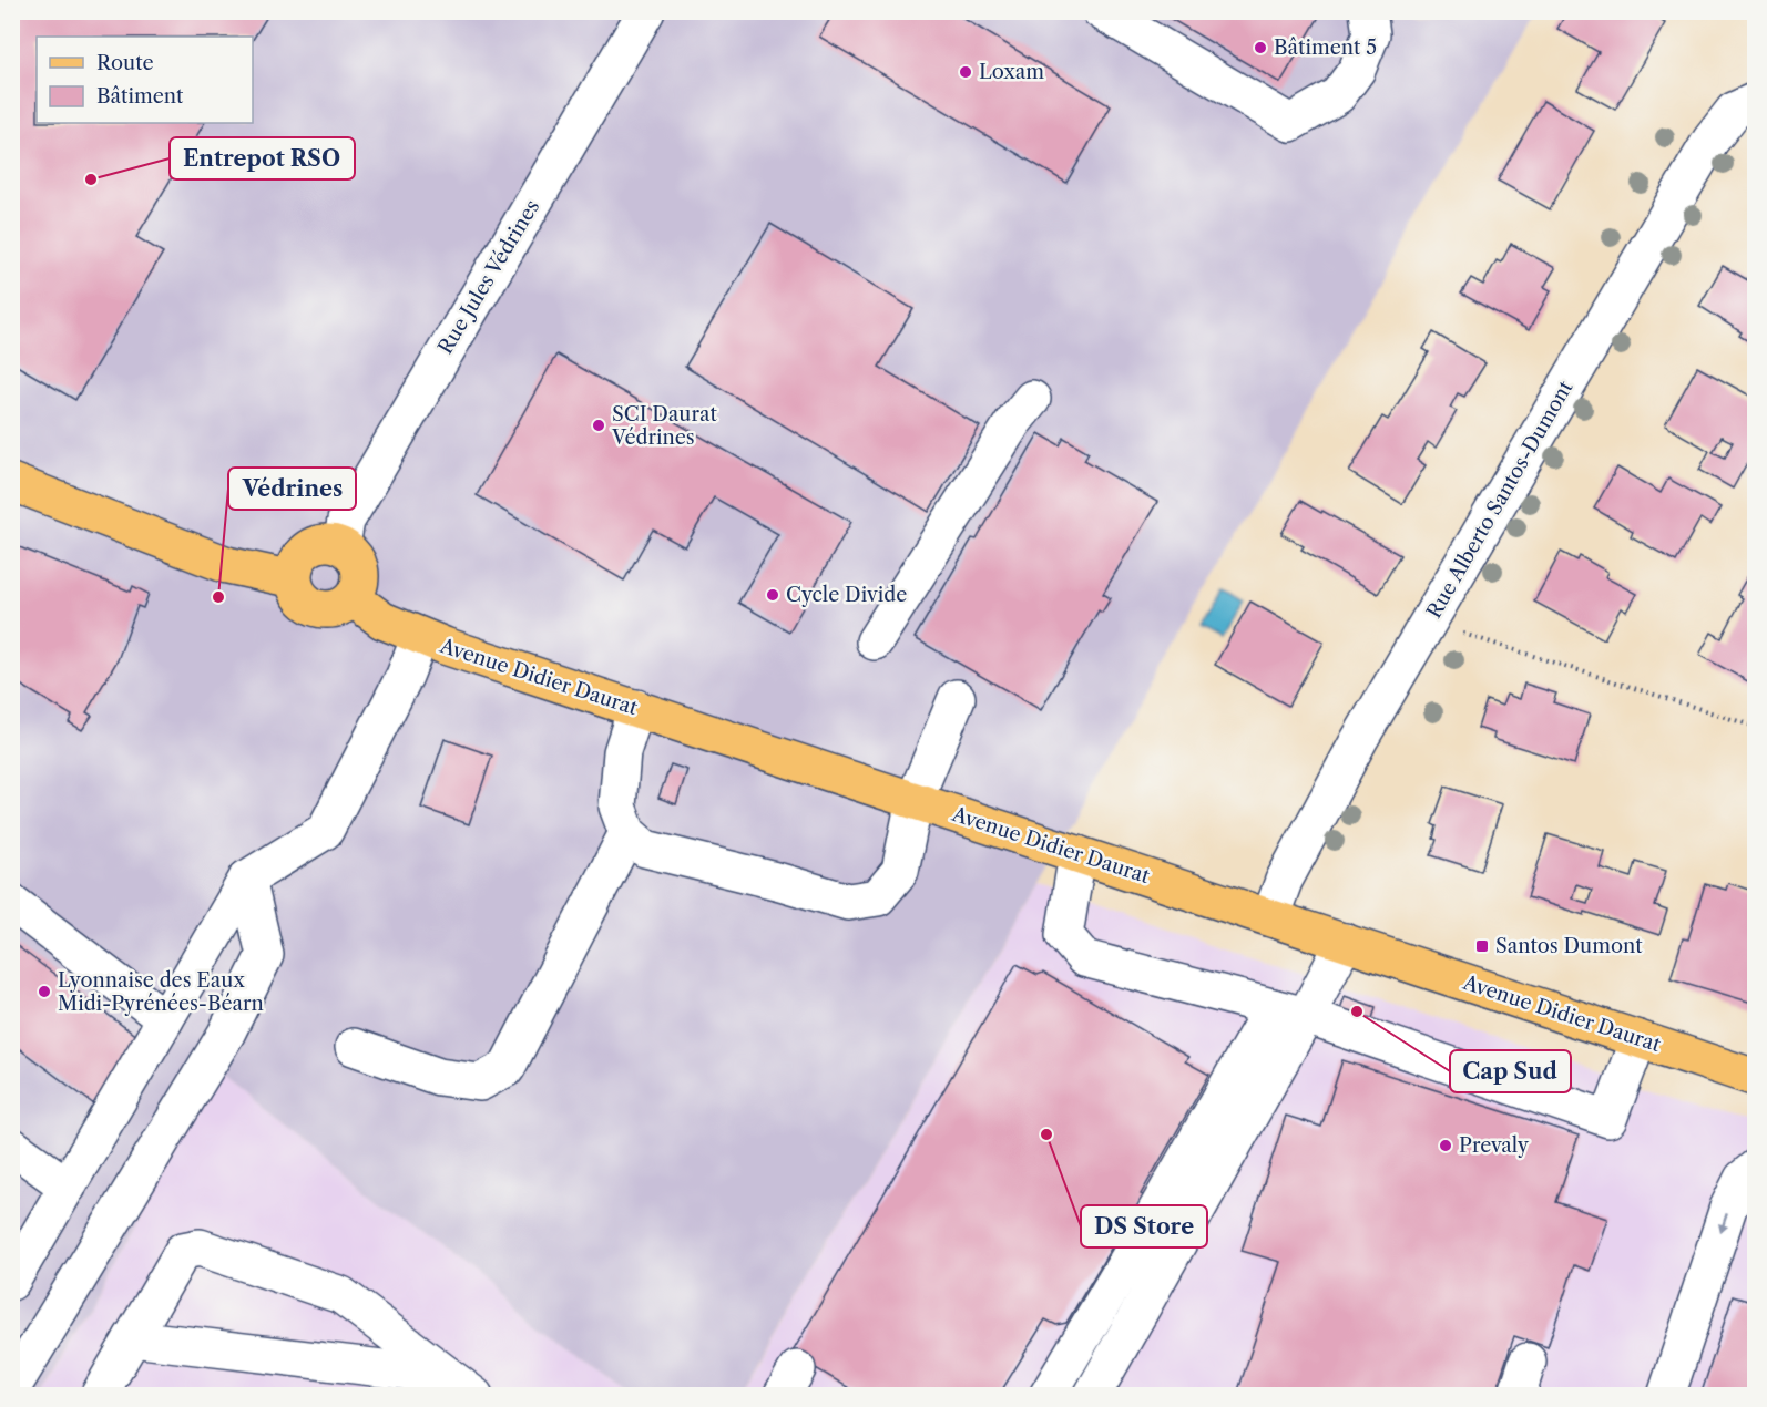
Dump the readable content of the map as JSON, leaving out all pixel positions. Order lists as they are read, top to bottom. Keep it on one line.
{"streets":{"main road":["Avenue Didier Daurat"],"street":["Rue Jules Védrines","Rue Alberto Santos-Dumont"]},"crossings":[["Rue Jules Védrines","Avenue Didier Daurat"],["Rue Alberto Santos-Dumont","Avenue Didier Daurat"]],"places":{"other":["Bâtiment 5","Loxam","Entrepot RSO","SCI Daurat Védrines","Cycle Divide","Védrines","Lyonnaise des Eaux Midi-Pyrénées-Béarn","Cap Sud","DS Store","Prevaly"],"transit":["Santos Dumont"]},"legend":["Route","Bâtiment"]}
